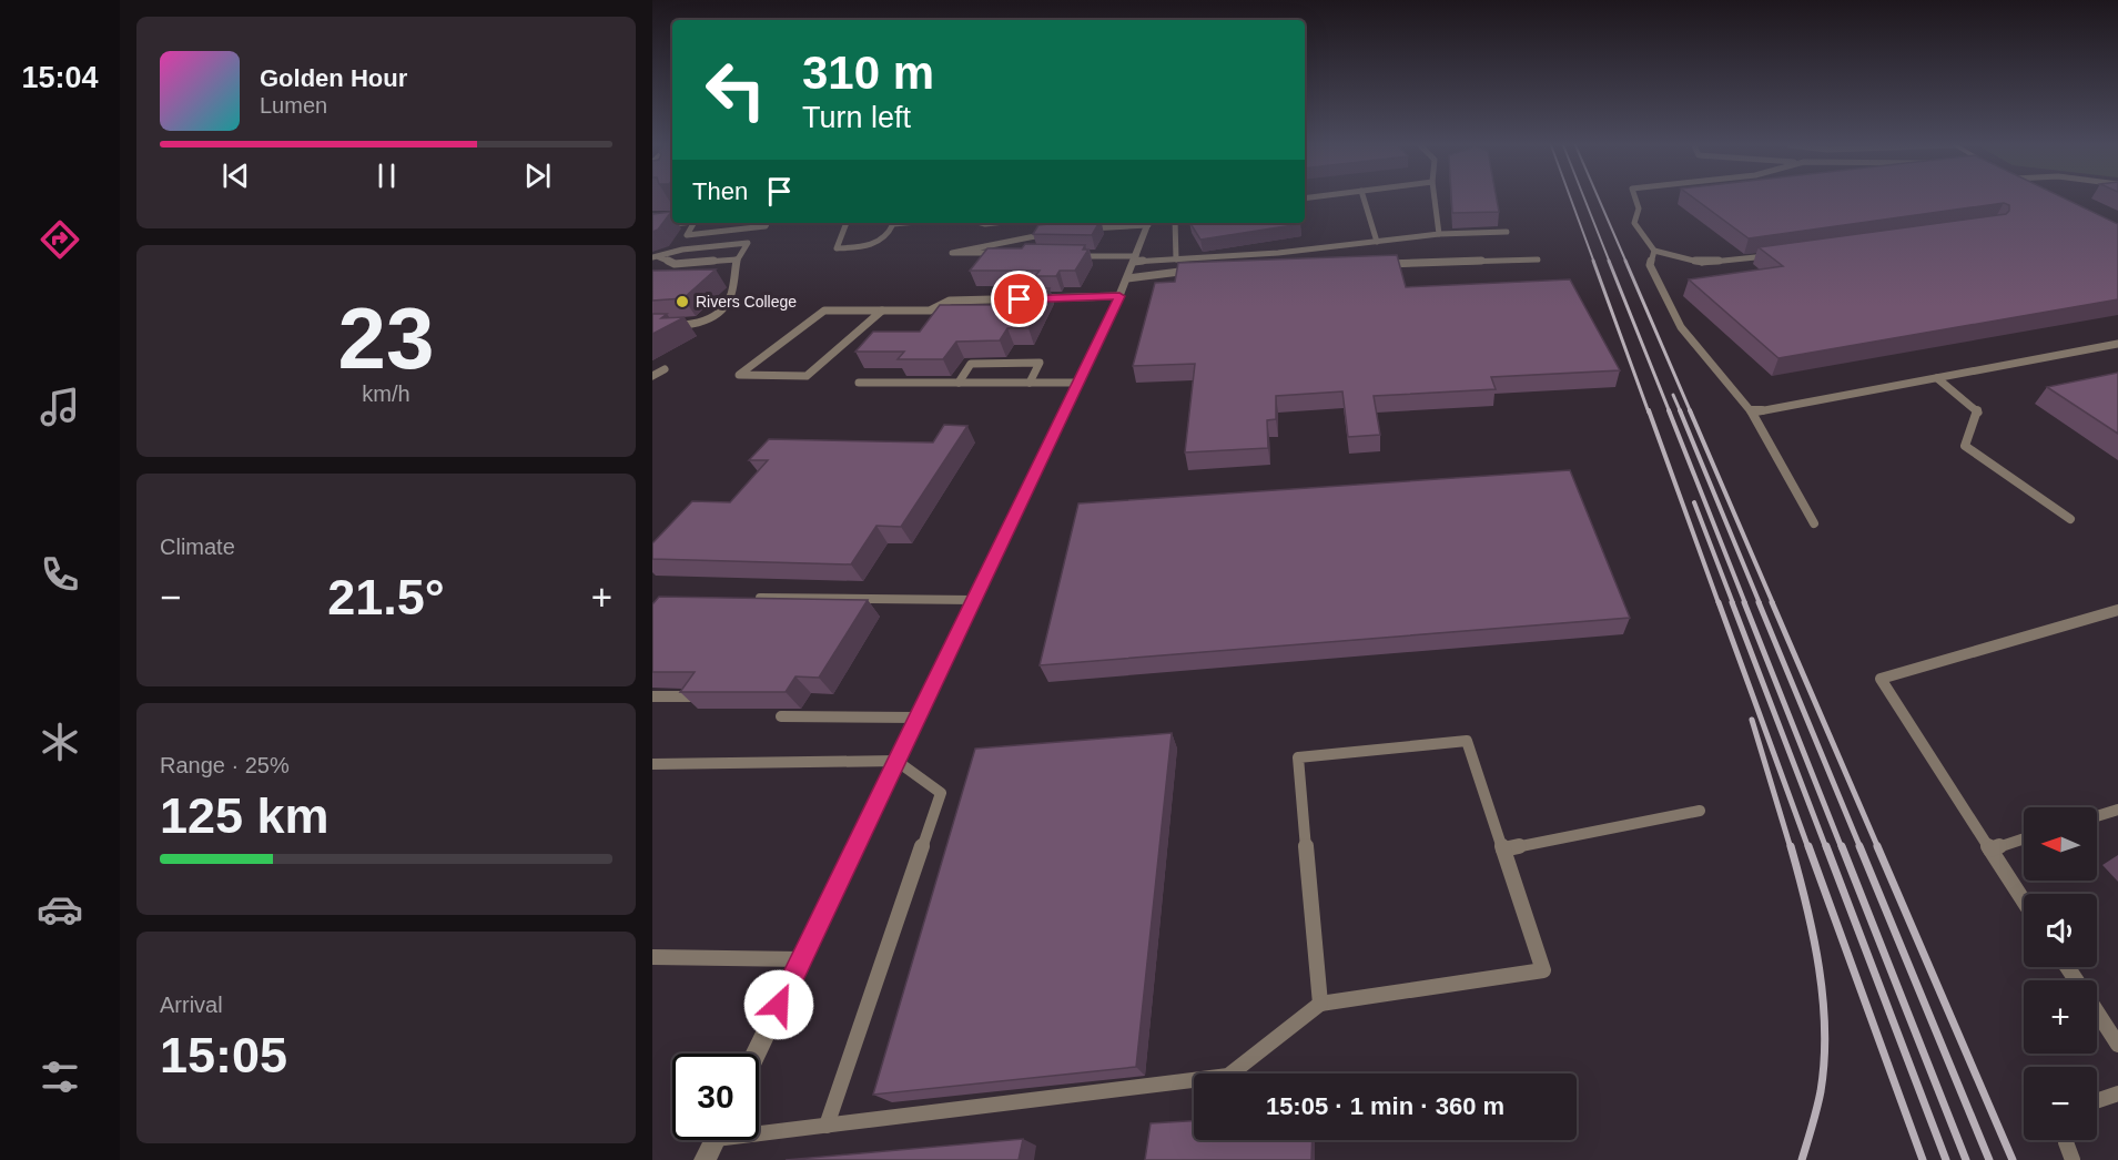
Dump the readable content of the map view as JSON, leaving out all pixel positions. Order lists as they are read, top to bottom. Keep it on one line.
{"places":["Rivers College"],"north":"left","page":{"tabs":"15:04","turn":["310 m","Turn left"],"song":["Golden Hour","Lumen"],"then":"Then","tile":[["23","km/h"],"Climate",["Range · 25%","125 km"],["Arrival","15:05"]],"heat":["−","21.5°","+"],"map_buttons":["+","−"],"limit":"30","trip":"15:05 · 1 min · 360 m"}}
